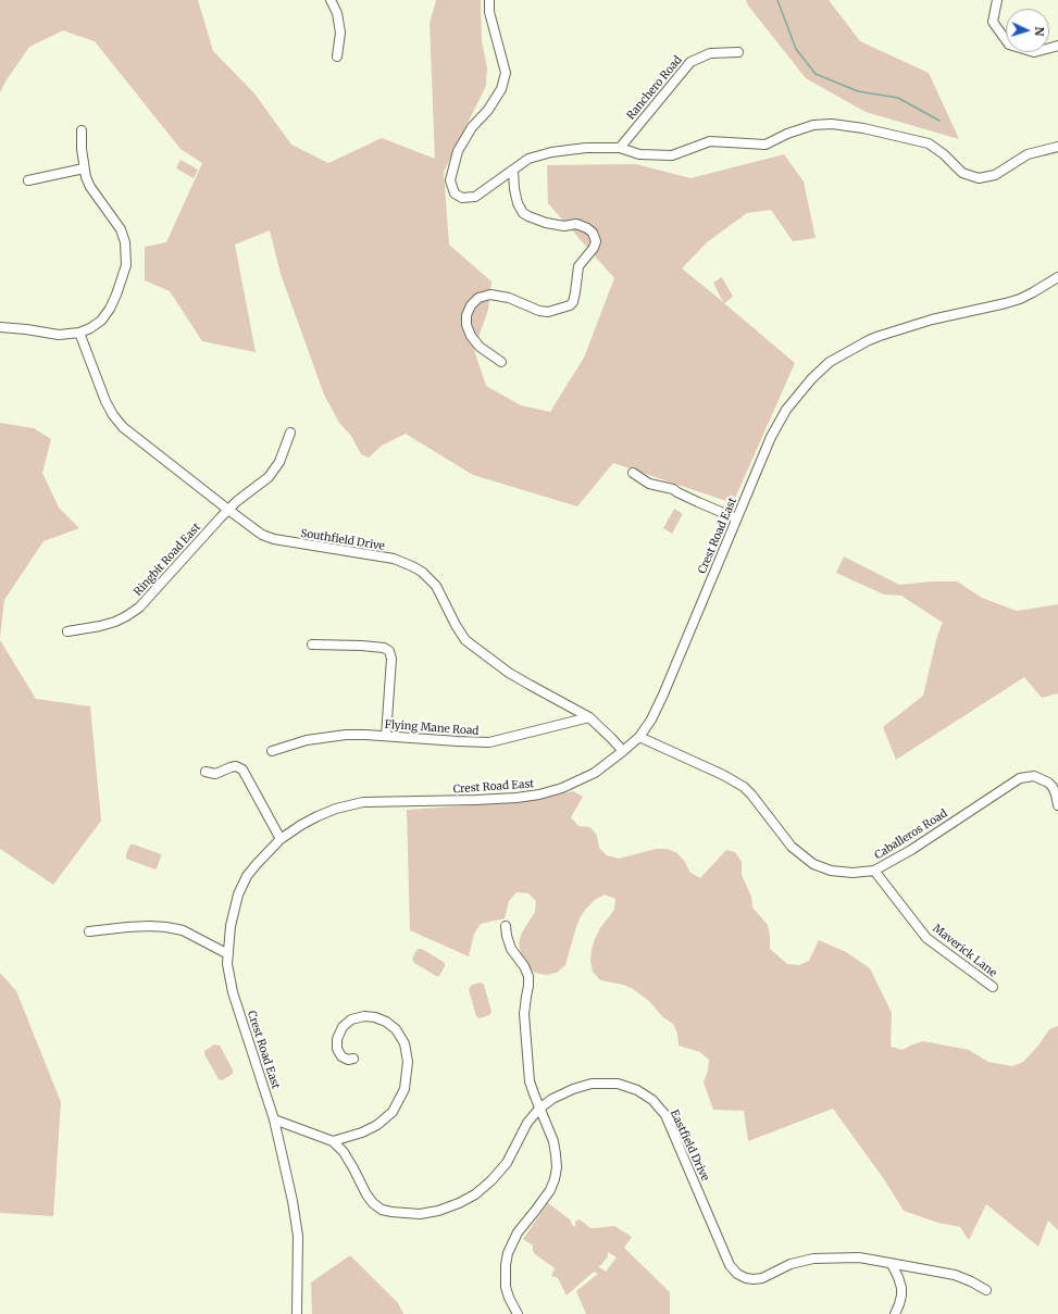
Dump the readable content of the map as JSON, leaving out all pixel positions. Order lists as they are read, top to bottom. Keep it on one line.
{"streets":{"street":["Ranchero Road","Crest Road East","Southfield Drive","Ringbit Road East","Flying Mane Road","Caballeros Road","Maverick Lane","Eastfield Drive"]},"crossings":[["Crest Road East","Southfield Drive"],["Crest Road East","Caballeros Road"],["Crest Road East","Eastfield Drive"],["Southfield Drive","Ringbit Road East"],["Southfield Drive","Flying Mane Road"],["Caballeros Road","Maverick Lane"]],"north":"right"}
